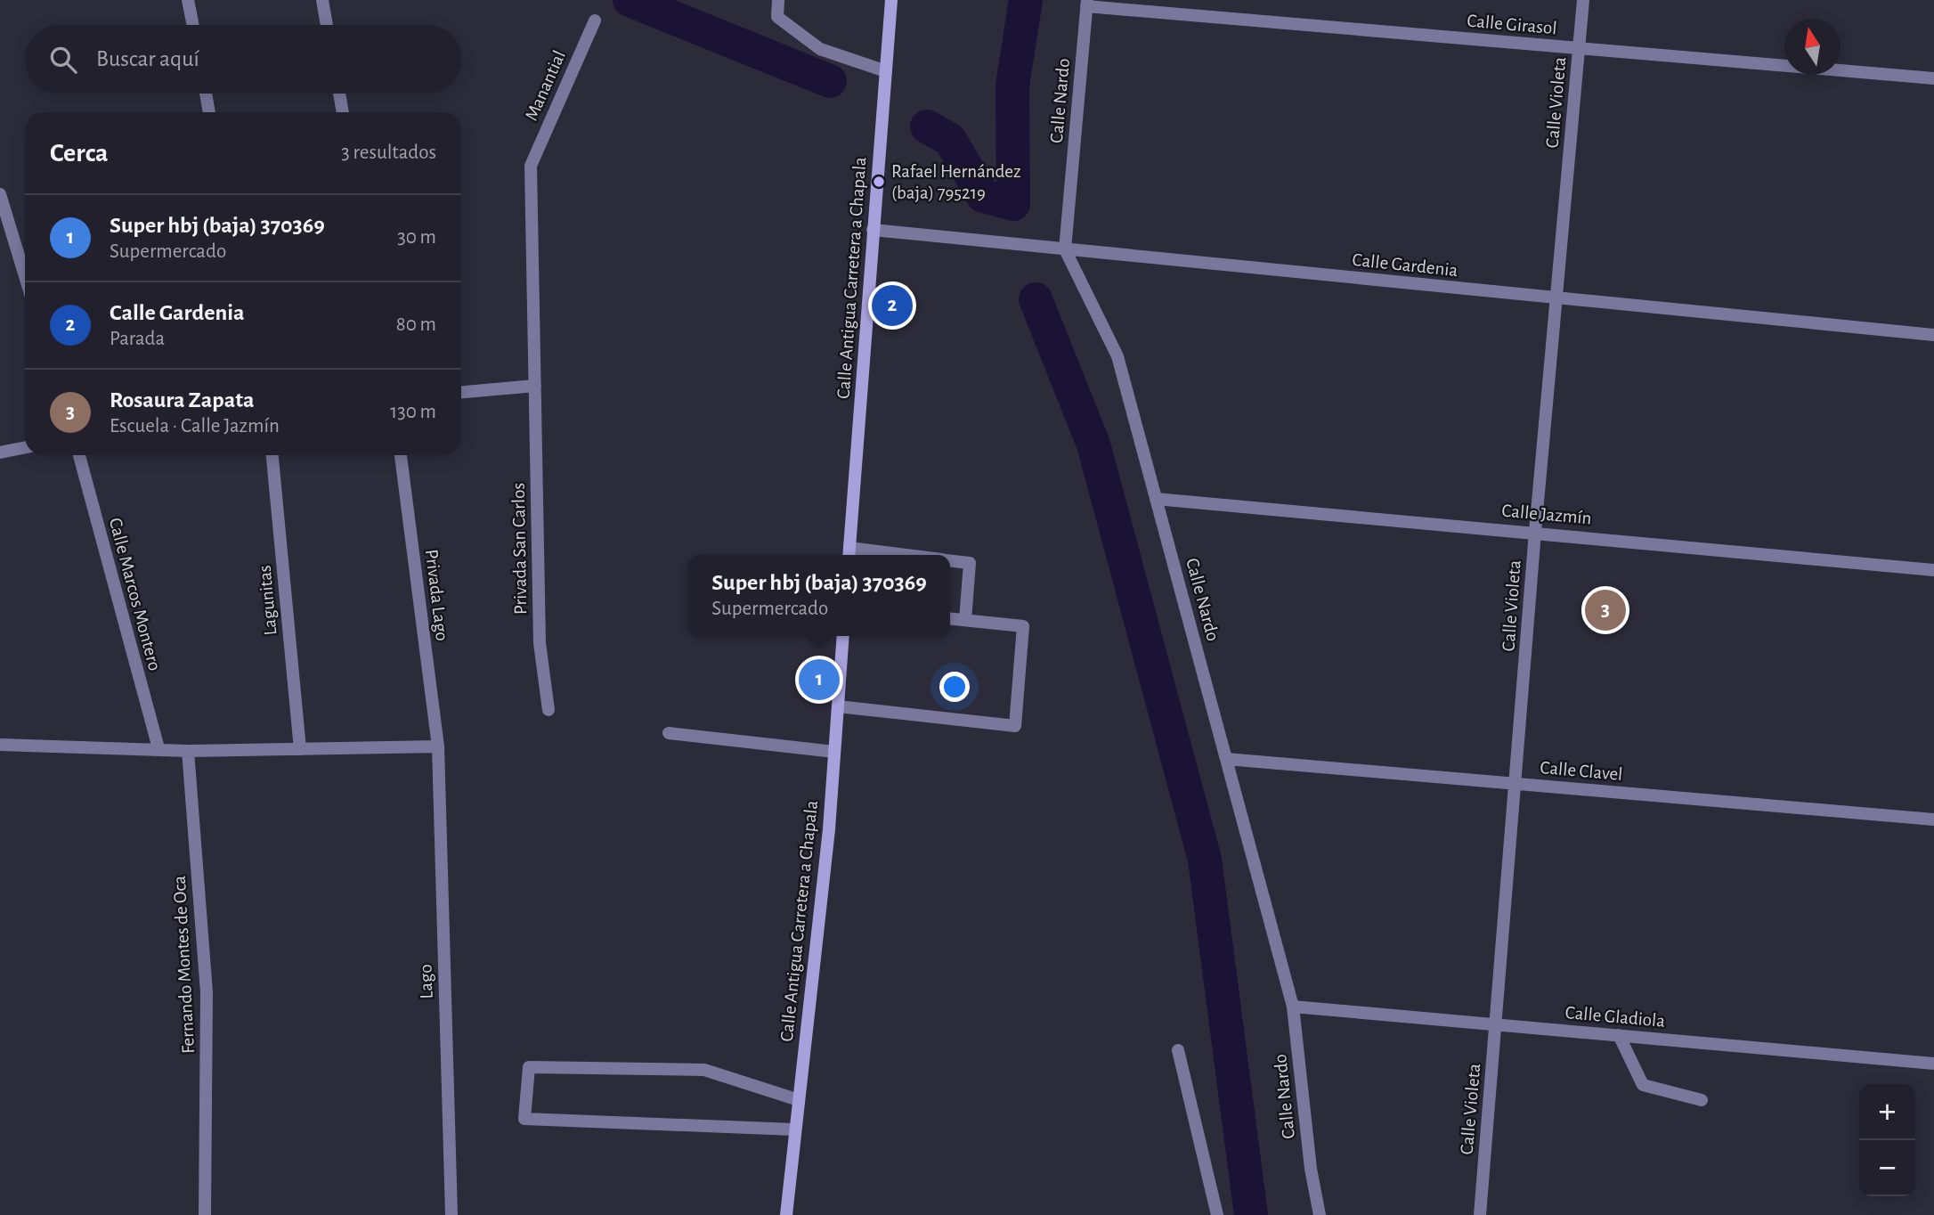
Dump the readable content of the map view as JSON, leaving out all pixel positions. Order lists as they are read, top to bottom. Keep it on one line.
{"streets":{"main road":["Calle Antigua Carretera a Chapala"],"street":["Calle Girasol","Manantial","Calle Nardo","Calle Violeta","Calle Gardenia","Calle Jazmín","Privada San Carlos","Calle Marcos Montero","Privada Lago","Lagunitas","Calle Clavel","Fernando Montes de Oca","Lago","Calle Gladiola"]},"crossings":[["Calle Girasol","Calle Nardo"],["Calle Girasol","Calle Violeta"],["Manantial","Privada San Carlos"],["Calle Nardo","Calle Gardenia"],["Calle Nardo","Calle Jazmín"],["Calle Nardo","Calle Clavel"],["Calle Nardo","Calle Gladiola"],["Calle Violeta","Calle Gardenia"],["Calle Violeta","Calle Jazmín"],["Calle Violeta","Calle Clavel"],["Calle Violeta","Calle Gladiola"],["Calle Gardenia","Calle Antigua Carretera a Chapala"],["Privada Lago","Lago"]],"places":["Rafael Hernández (baja) 795219"],"north":"top","page":{"search":"Buscar aquí","heading":["Cerca","3 resultados"],"list":[{"mark":"1","name":"Super hbj (baja) 370369","note":"Supermercado","value":"30 m"},{"mark":"2","name":"Calle Gardenia","note":"Parada","value":"80 m"},{"mark":"3","name":"Rosaura Zapata","note":"Escuela · Calle Jazmín","value":"130 m"}],"pins":["2","3","1"],"popup":["Super hbj (baja) 370369","Supermercado"],"map_buttons":["+","−"]}}
